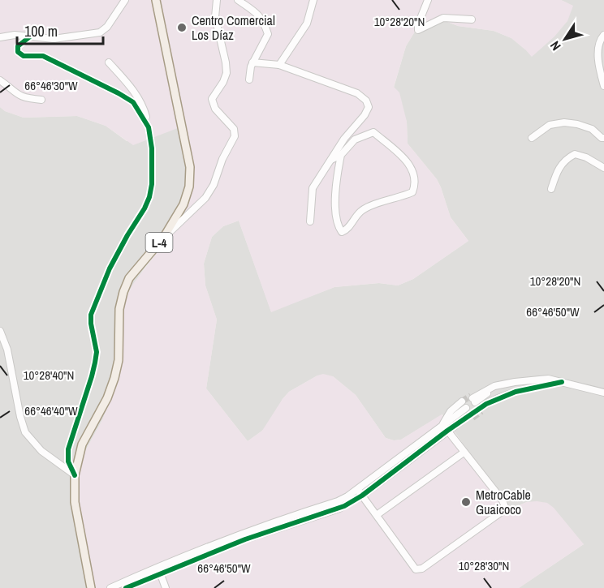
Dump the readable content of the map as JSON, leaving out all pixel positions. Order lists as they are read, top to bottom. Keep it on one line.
{"streets":{"main road":["L-4"]},"places":["Centro Comercial Los Díaz","MetroCable Guaicoco"],"scale_bar":"100 m","north":"bottom left","coordinates":["10°28'20\"N","66°46'30\"W","66°46'50\"W","10°28'40\"N","66°46'40\"W","10°28'30\"N"]}
